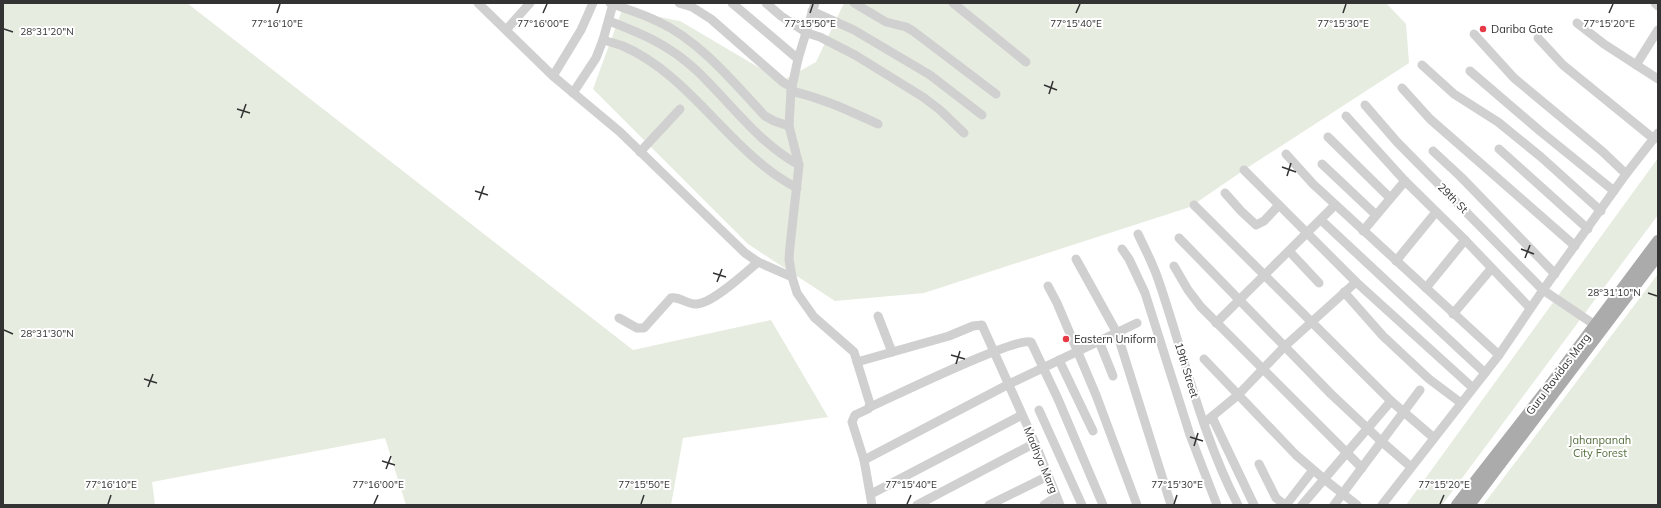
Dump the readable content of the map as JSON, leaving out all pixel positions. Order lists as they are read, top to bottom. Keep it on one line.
{"streets":{"main road":["Guru Ravidas Marg"],"street":["29th St","19th Street","Madhya Marg"]},"crossings":[["29th St","Guru Ravidas Marg"]],"parks":["Jahanpanah City Forest"],"places":["Dariba Gate","Eastern Uniform"],"coordinates":["77°16'10\"E","77°16'00\"E","77°15'50\"E","77°15'40\"E","77°15'30\"E","77°15'20\"E","28°31'20\"N","28°31'10\"N","28°31'30\"N"]}
